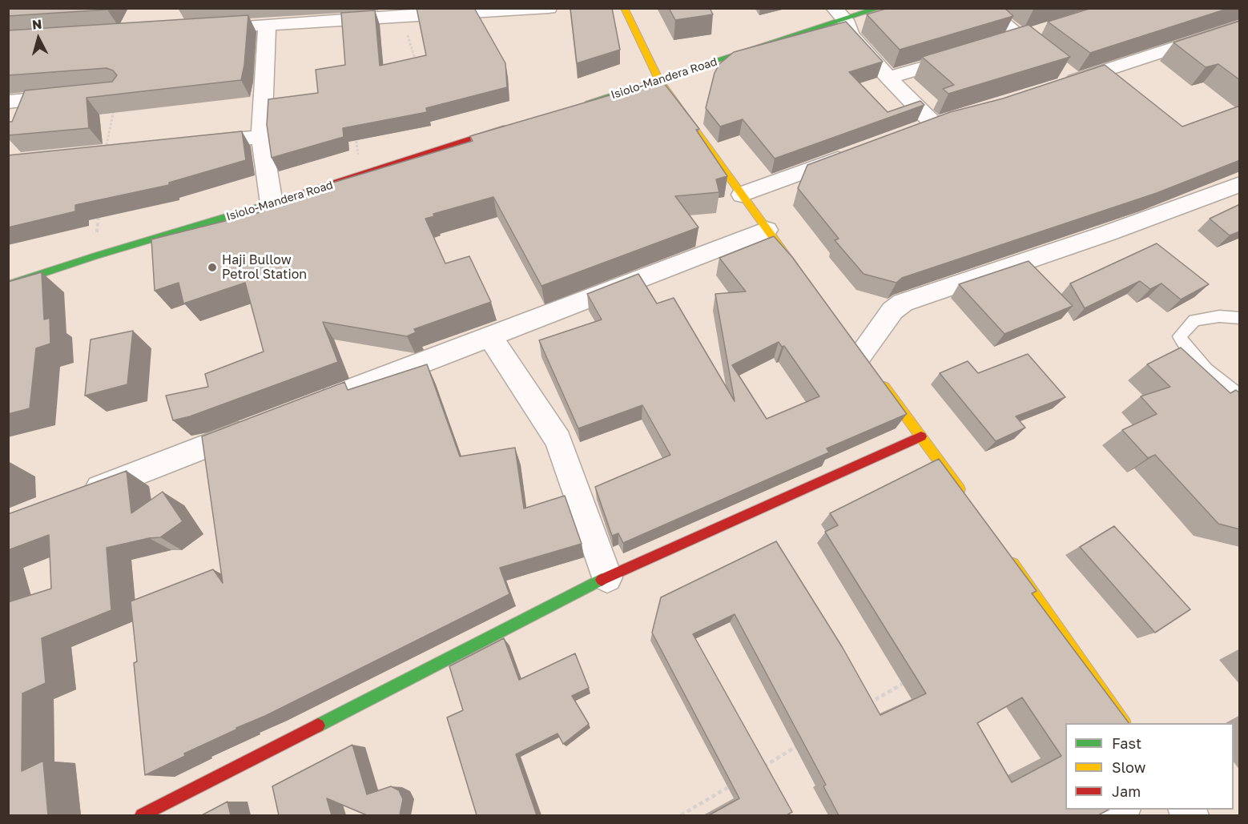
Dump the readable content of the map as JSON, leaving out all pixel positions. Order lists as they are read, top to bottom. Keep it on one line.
{"streets":{"main road":["Isiolo-Mandera Road"]},"places":["Haji Bullow Petrol Station"],"legend":["Fast","Slow","Jam"],"north":"top"}
